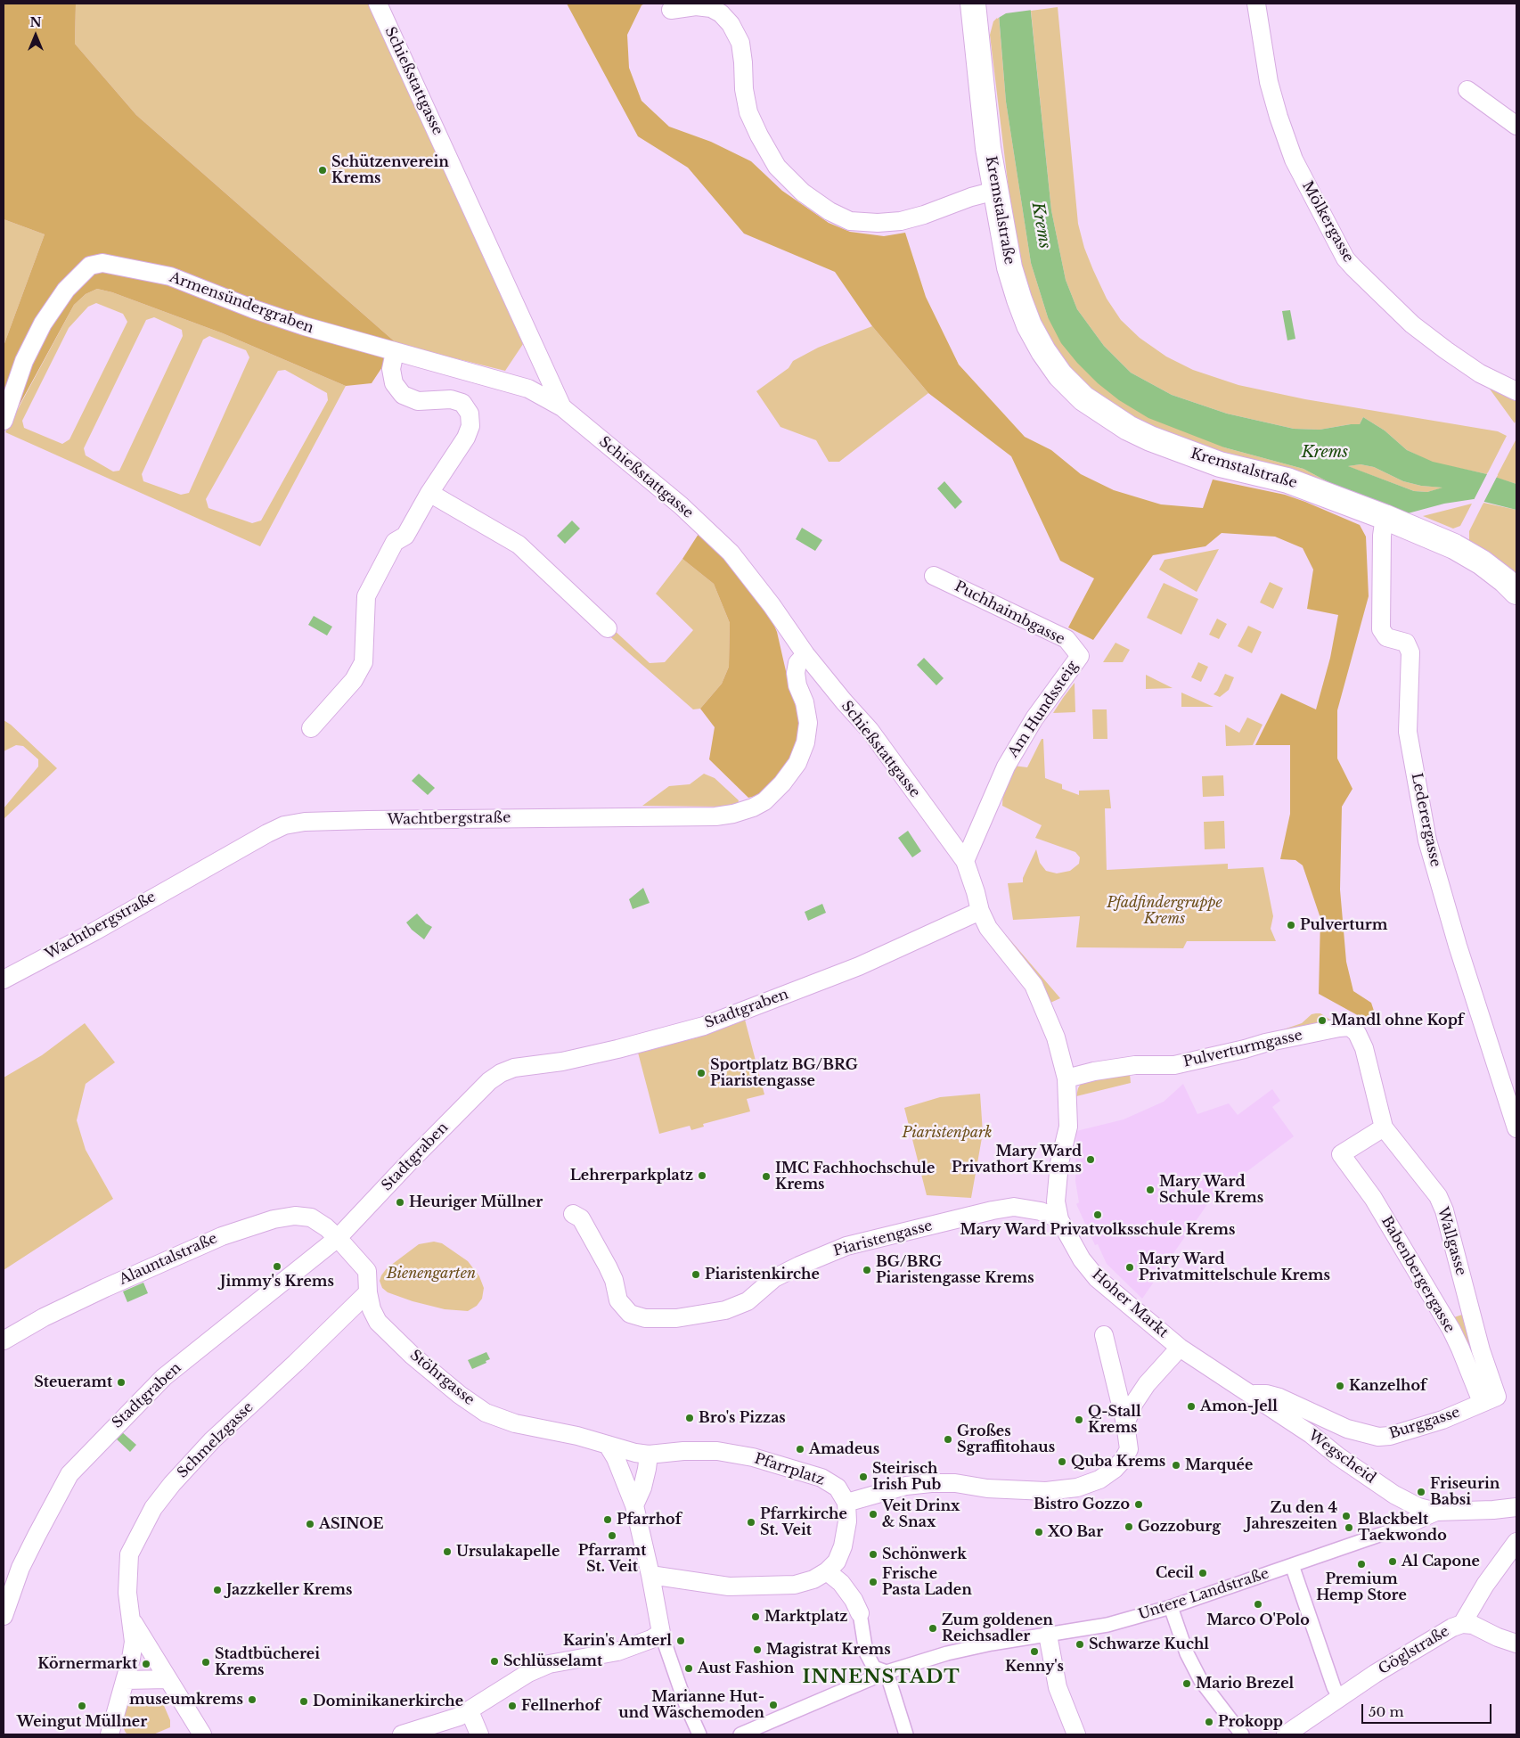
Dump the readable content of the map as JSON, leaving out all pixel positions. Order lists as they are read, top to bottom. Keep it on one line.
{"streets":{"main road":["Kremstalstraße"],"street":["Schießstattgasse","Mölkergasse","Armensündergraben","Puchhaimbgasse","Am Hundssteig","Wachtbergstraße","Lederergasse","Stadtgraben","Pulverturmgasse","Piaristengasse","Wallgasse","Alauntalstraße","Babenbergergasse","Hoher Markt","Stöhrgasse","Burggasse","Schmelzgasse","Wegscheid","Pfarrplatz","Untere Landstraße","Göglstraße"]},"crossings":[["Schießstattgasse","Armensündergraben"],["Schießstattgasse","Am Hundssteig"],["Schießstattgasse","Wachtbergstraße"],["Schießstattgasse","Stadtgraben"],["Schießstattgasse","Pulverturmgasse"],["Schießstattgasse","Piaristengasse"],["Schießstattgasse","Hoher Markt"],["Kremstalstraße","Lederergasse"],["Puchhaimbgasse","Am Hundssteig"],["Stadtgraben","Alauntalstraße"],["Stadtgraben","Stöhrgasse"],["Pulverturmgasse","Wallgasse"],["Piaristengasse","Hoher Markt"],["Wallgasse","Babenbergergasse"],["Wallgasse","Burggasse"],["Alauntalstraße","Stöhrgasse"],["Babenbergergasse","Burggasse"],["Hoher Markt","Burggasse"],["Hoher Markt","Wegscheid"],["Stöhrgasse","Schmelzgasse"],["Stöhrgasse","Pfarrplatz"],["Burggasse","Wegscheid"],["Wegscheid","Untere Landstraße"]],"districts":["INNENSTADT"],"water":["Krems"],"parks":["Pfadfindergruppe Krems","Piaristenpark","Bienengarten"],"places":["Schützenverein Krems","Pulverturm","Mandl ohne Kopf","Sportplatz BG/BRG Piaristengasse","Mary Ward Privathort Krems","Lehrerparkplatz","IMC Fachhochschule Krems","Mary Ward Schule Krems","Heuriger Müllner","Mary Ward Privatvolksschule Krems","Jimmy's Krems","Mary Ward Privatmittelschule Krems","BG/BRG Piaristengasse Krems","Piaristenkirche","Steueramt","Kanzelhof","Amon-Jell","Bro's Pizzas","Q-Stall Krems","Großes Sgraffitohaus","Amadeus","Quba Krems","Marquée","Steirisch Irish Pub","Friseurin Babsi","Bistro Gozzo","Veit Drinx & Snax","Zu den 4 Jahreszeiten","Pfarrhof","Pfarrkirche St. Veit","ASINOE","Gozzoburg","Blackbelt Taekwondo","XO Bar","Pfarramt St. Veit","Ursulakapelle","Schönwerk","Al Capone","Premium Hemp Store","Cecil","Frische Pasta Laden","Jazzkeller Krems","Marco O'Polo","Marktplatz","Zum goldenen Reichsadler","Karin's Amterl","Schwarze Kuchl","Magistrat Krems","Kenny's","Schlüsselamt","Stadtbücherei Krems","Körnermarkt","Aust Fashion","Mario Brezel","museumkrems","Dominikanerkirche","Marianne Hut- und Wäschemoden","Weingut Müllner","Fellnerhof","Prokopp"],"scale_bar":"50 m","north":"top"}
